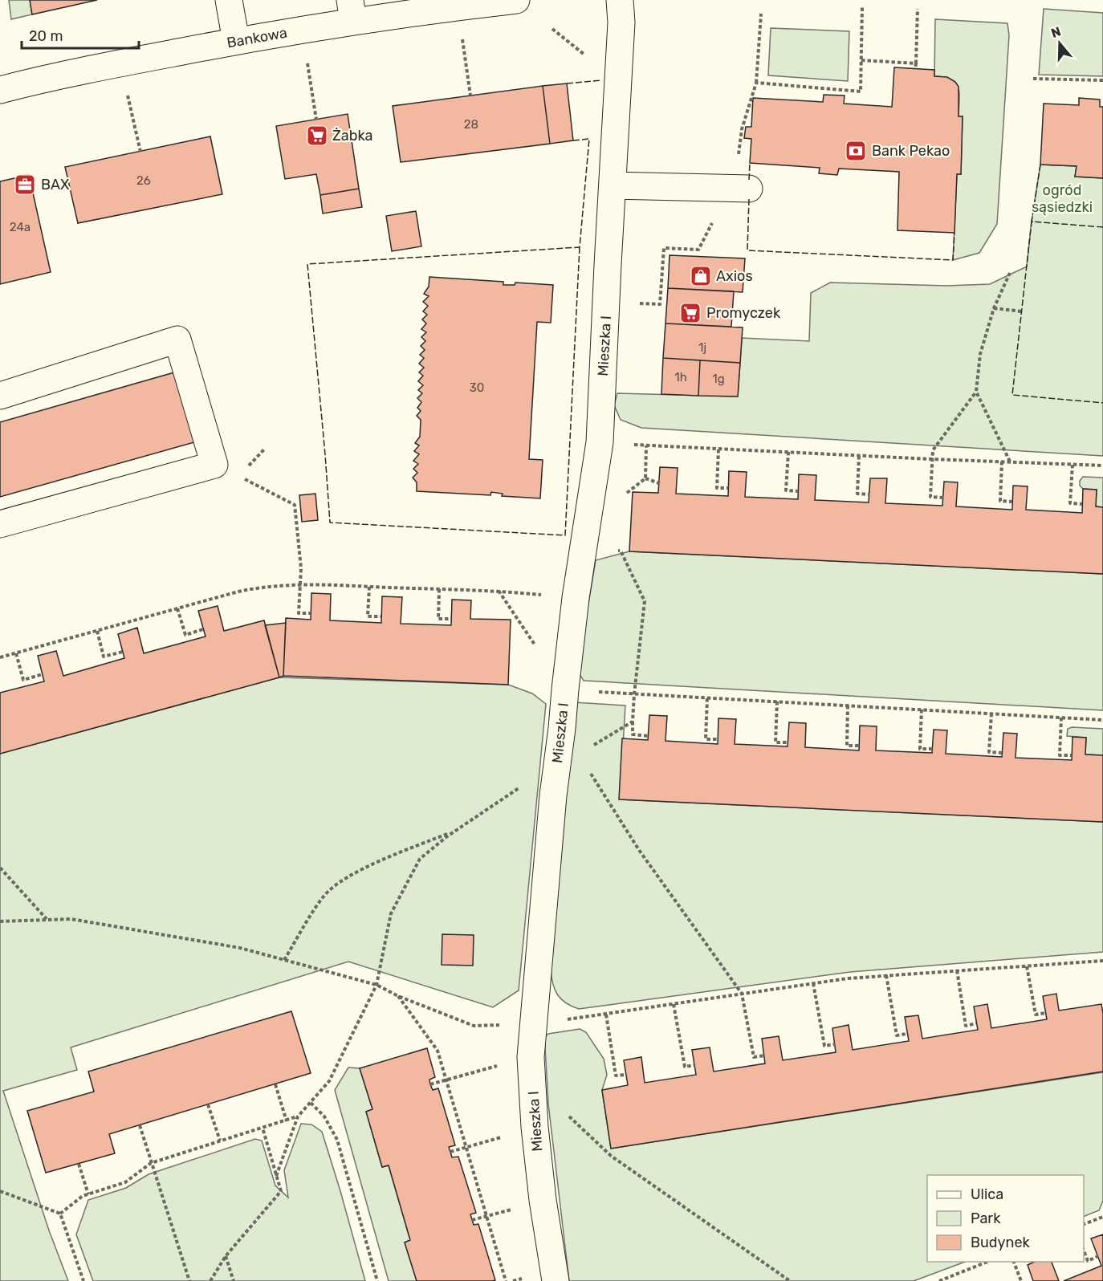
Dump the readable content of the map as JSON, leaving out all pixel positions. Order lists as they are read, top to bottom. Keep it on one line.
{"streets":{"street":["Bankowa","Mieszka I"]},"parks":["ogród sąsiedzki"],"places":{"supermarket":["Żabka","Promyczek"],"bank":["Bank Pekao"],"office":["BAX"],"shop":["Axios"]},"house_numbers":["28","26","24a","1j","1h","1g","30"],"legend":["Ulica","Park","Budynek"],"scale_bar":"20 m","north":"top"}
